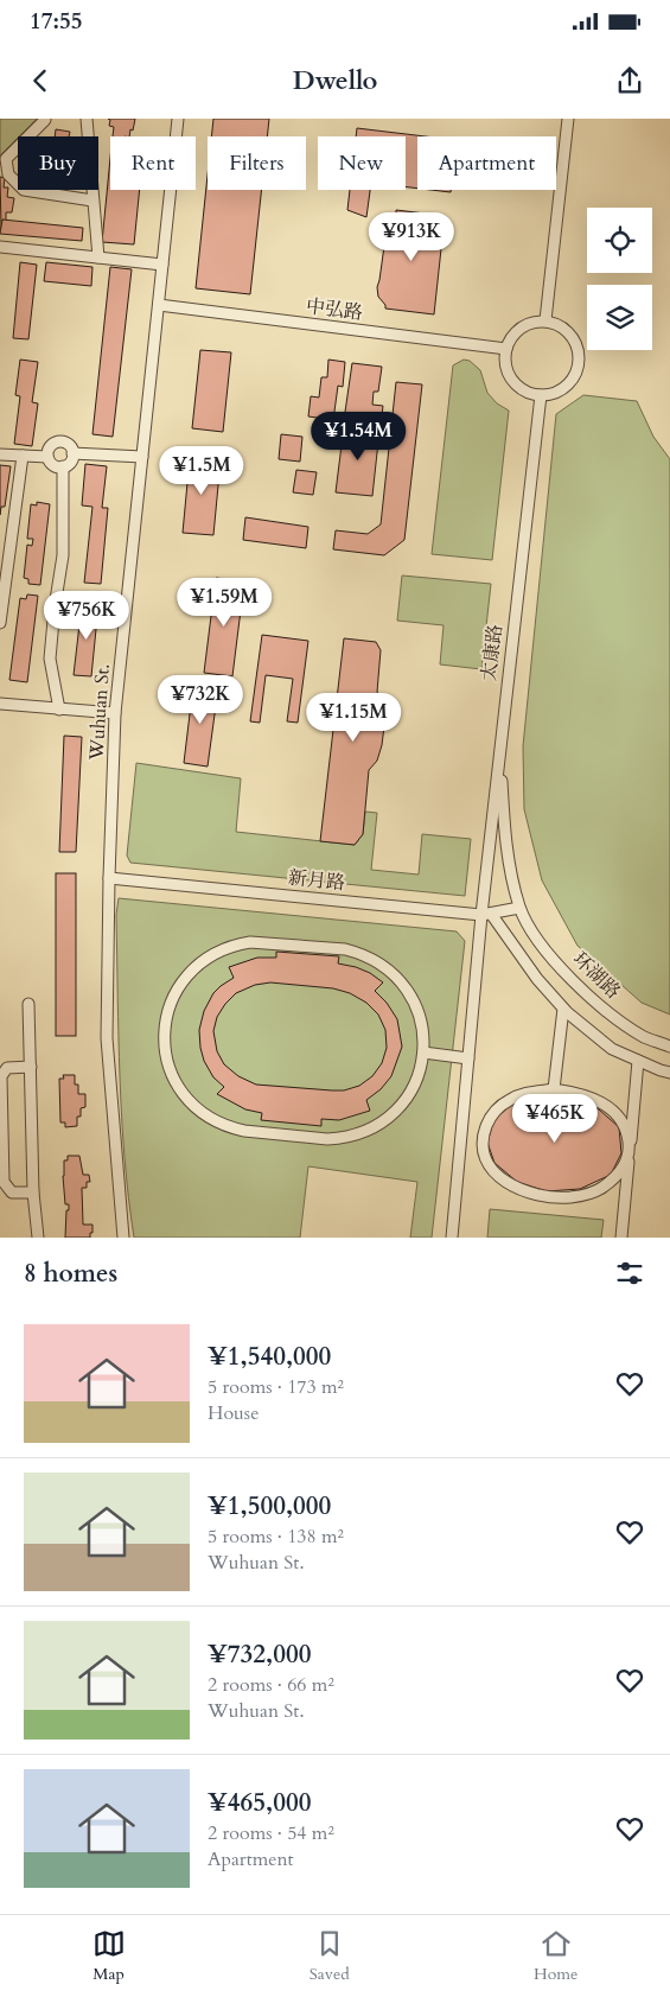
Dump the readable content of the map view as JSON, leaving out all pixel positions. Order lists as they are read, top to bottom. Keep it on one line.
{"streets":{"street":["中弘路","太康路","Wuhuan St.","新月路","环湖路"]},"crossings":[["中弘路","太康路"],["中弘路","Wuhuan St."],["太康路","新月路"],["太康路","环湖路"],["Wuhuan St.","新月路"],["新月路","环湖路"]],"page":{"status":"17:55","header":"Dwello","chip":["Buy","Rent","Filters","New","Apartment"],"price":["¥913K","¥1.54M","¥1.5M","¥1.59M","¥756K","¥732K","¥1.15M","¥465K"],"heading":"8 homes","list":[{"name":"¥1,540,000","note":"5 rooms · 173 m² · House"},{"name":"¥1,500,000","note":"5 rooms · 138 m² · Wuhuan St."},{"name":"¥732,000","note":"2 rooms · 66 m² · Wuhuan St."},{"name":"¥465,000","note":"2 rooms · 54 m² · Apartment"}],"tabs":["Map","Saved","Home"]}}
